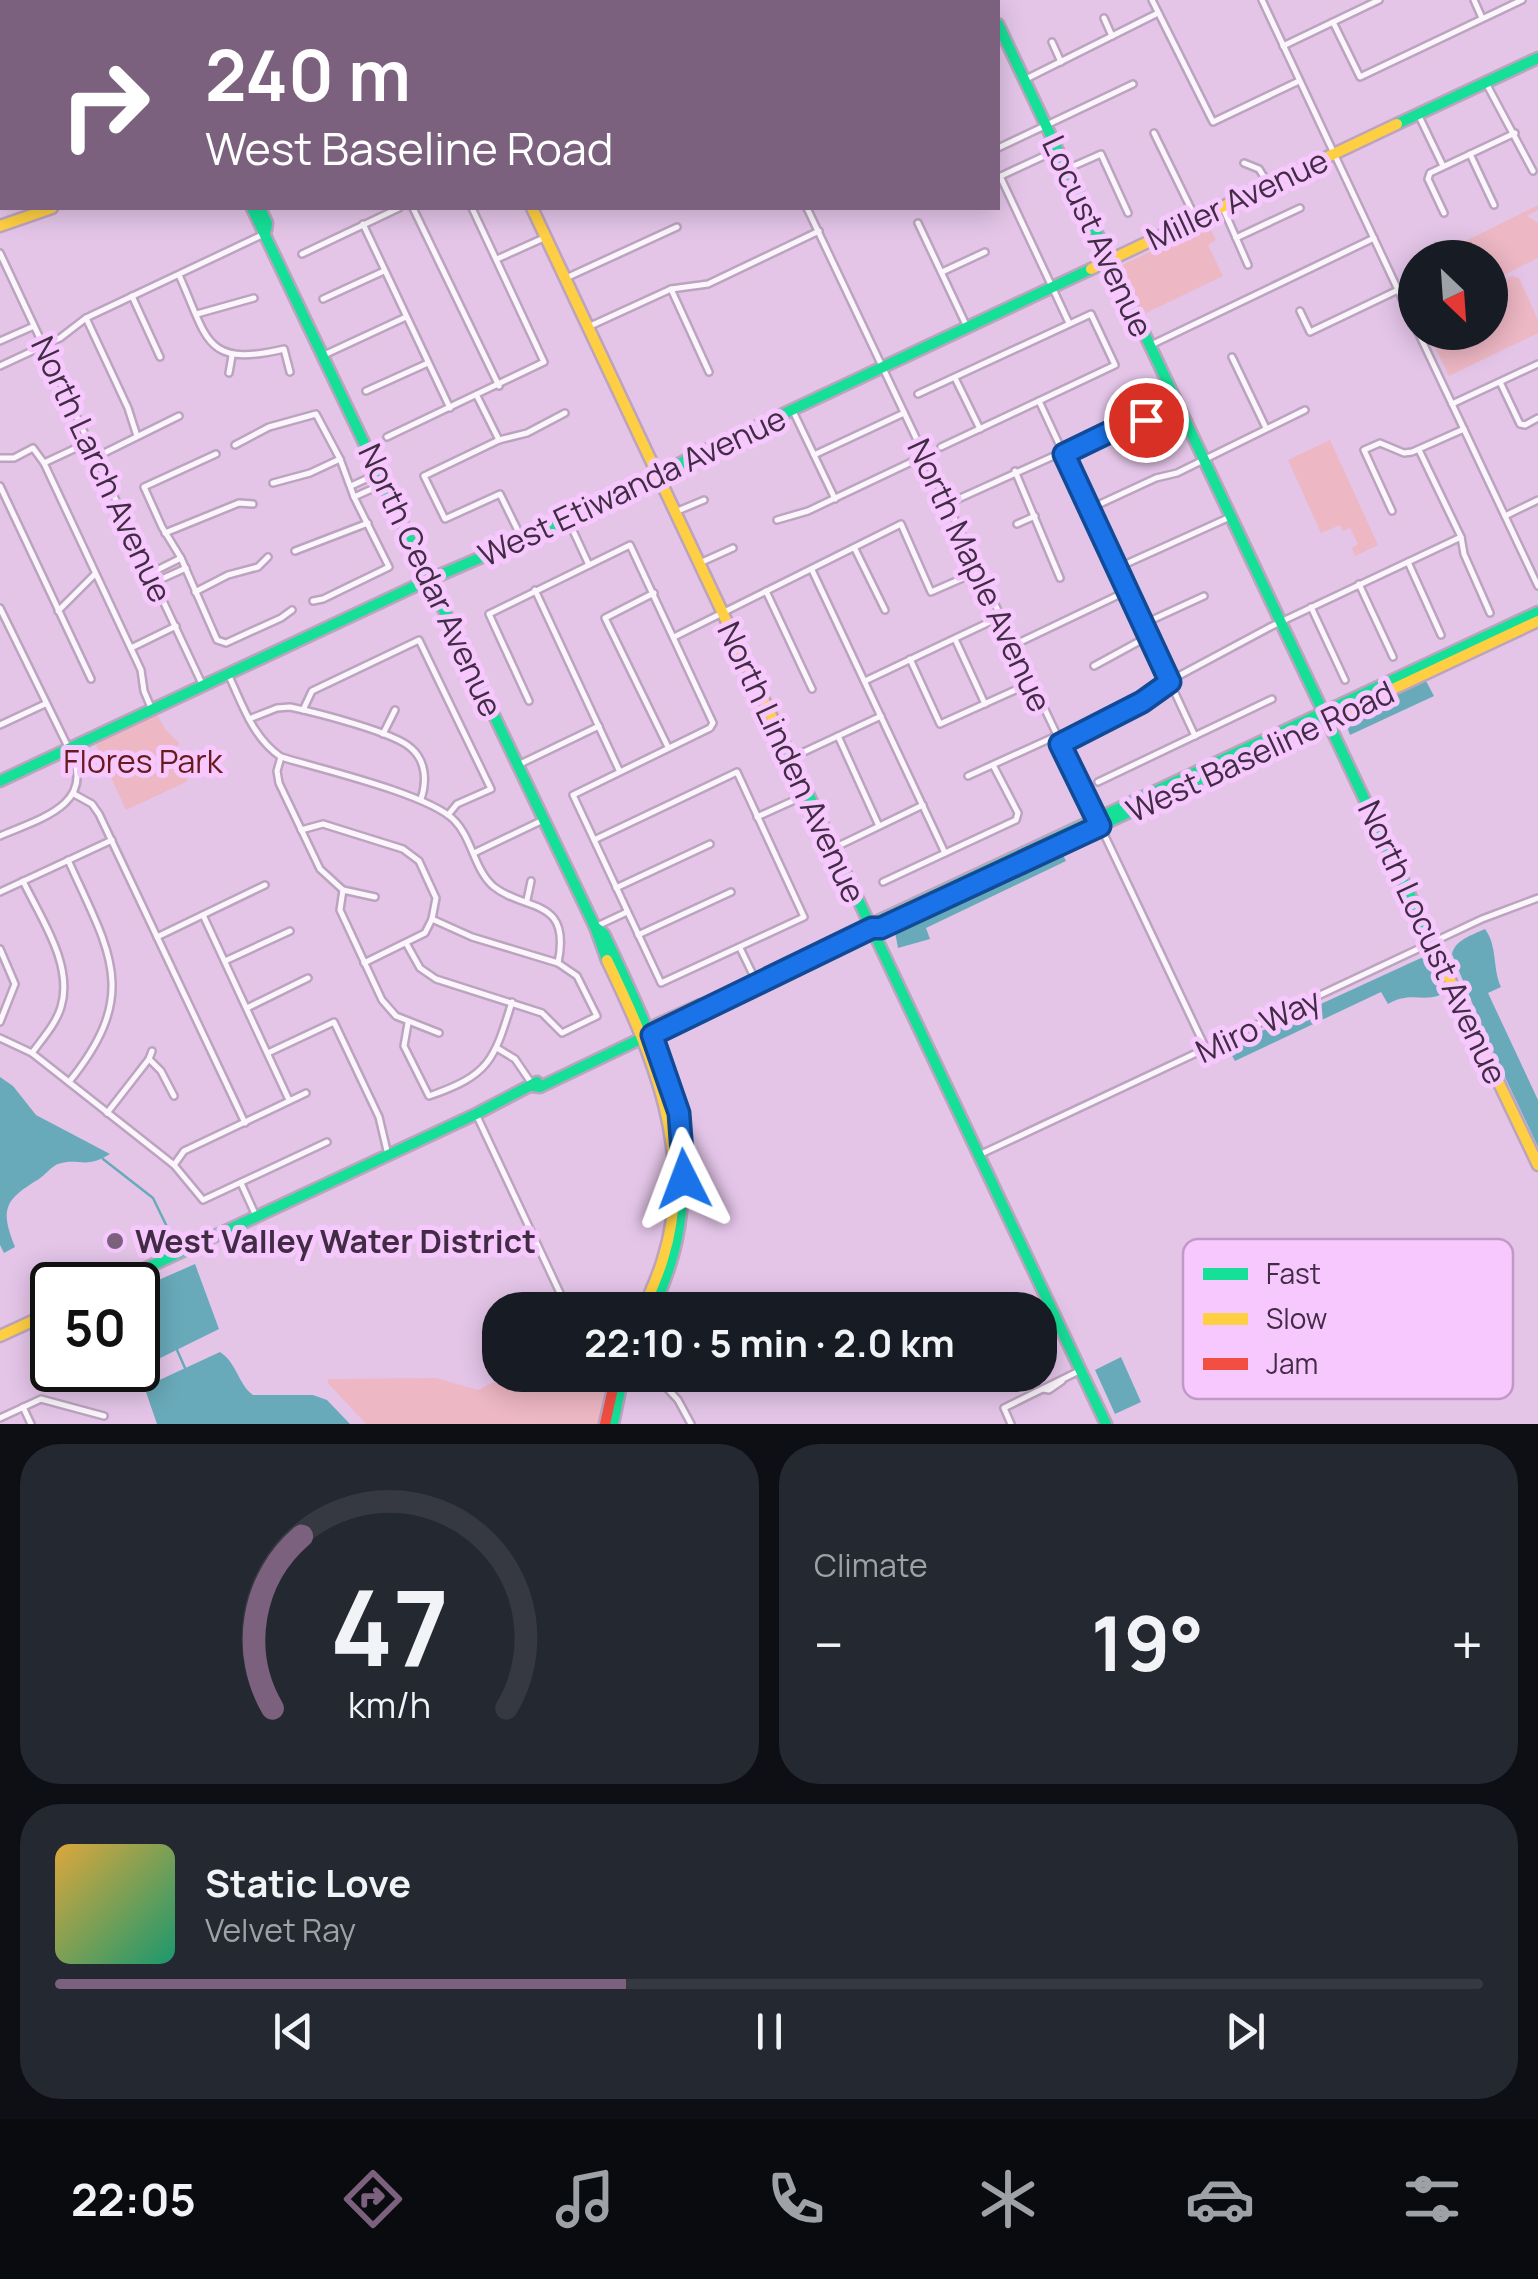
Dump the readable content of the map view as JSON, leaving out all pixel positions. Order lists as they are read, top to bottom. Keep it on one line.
{"streets":{"street":["Miller Avenue","Locust Avenue","North Larch Avenue","West Etiwanda Avenue","North Maple Avenue","North Cedar Avenue","West Baseline Road","North Linden Avenue","North Locust Avenue","Miro Way"]},"crossings":[["Miller Avenue","Locust Avenue"],["Miller Avenue","West Etiwanda Avenue"],["Miller Avenue","North Maple Avenue"],["Locust Avenue","West Baseline Road"],["Locust Avenue","North Locust Avenue"],["North Larch Avenue","West Etiwanda Avenue"],["West Etiwanda Avenue","North Maple Avenue"],["West Etiwanda Avenue","North Cedar Avenue"],["West Etiwanda Avenue","North Linden Avenue"],["North Maple Avenue","West Baseline Road"],["North Maple Avenue","Miro Way"],["North Cedar Avenue","West Baseline Road"],["West Baseline Road","North Linden Avenue"],["West Baseline Road","North Locust Avenue"],["North Linden Avenue","Miro Way"],["North Locust Avenue","Miro Way"]],"parks":["Flores Park"],"places":["West Valley Water District"],"legend":["Fast","Slow","Jam"],"north":"bottom right","page":{"turn":["240 m","West Baseline Road"],"limit":"50","trip":"22:10 · 5 min · 2.0 km","tile":"Climate","heat":["−","19°","+"],"song":["Static Love","Velvet Ray"],"tabs":"22:05","gauge":["47","km/h"]}}
